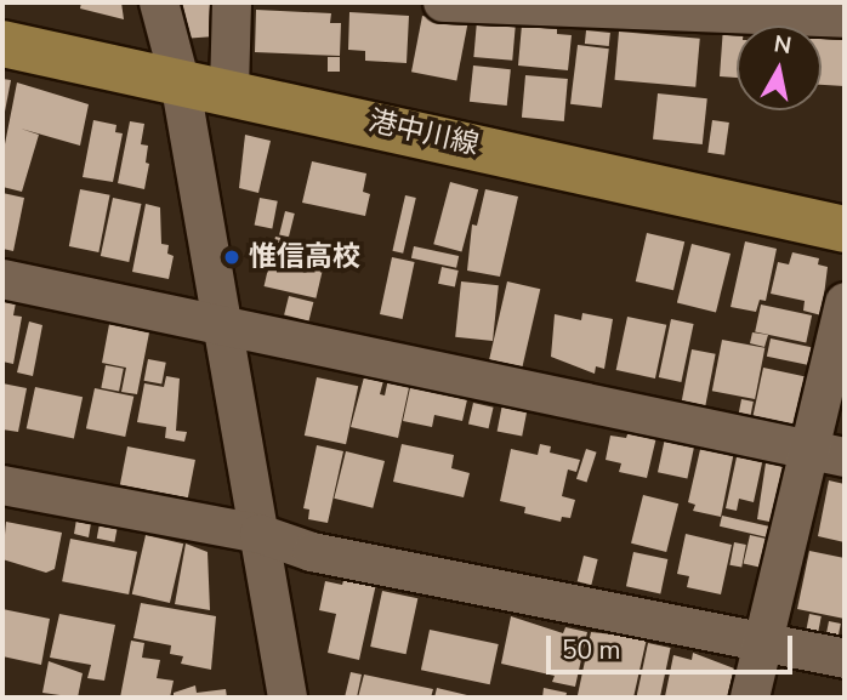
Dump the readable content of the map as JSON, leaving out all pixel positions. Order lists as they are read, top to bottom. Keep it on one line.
{"streets":{"main road":["港中川線"]},"places":["惟信高校"],"scale_bar":"50 m","north":"top"}
